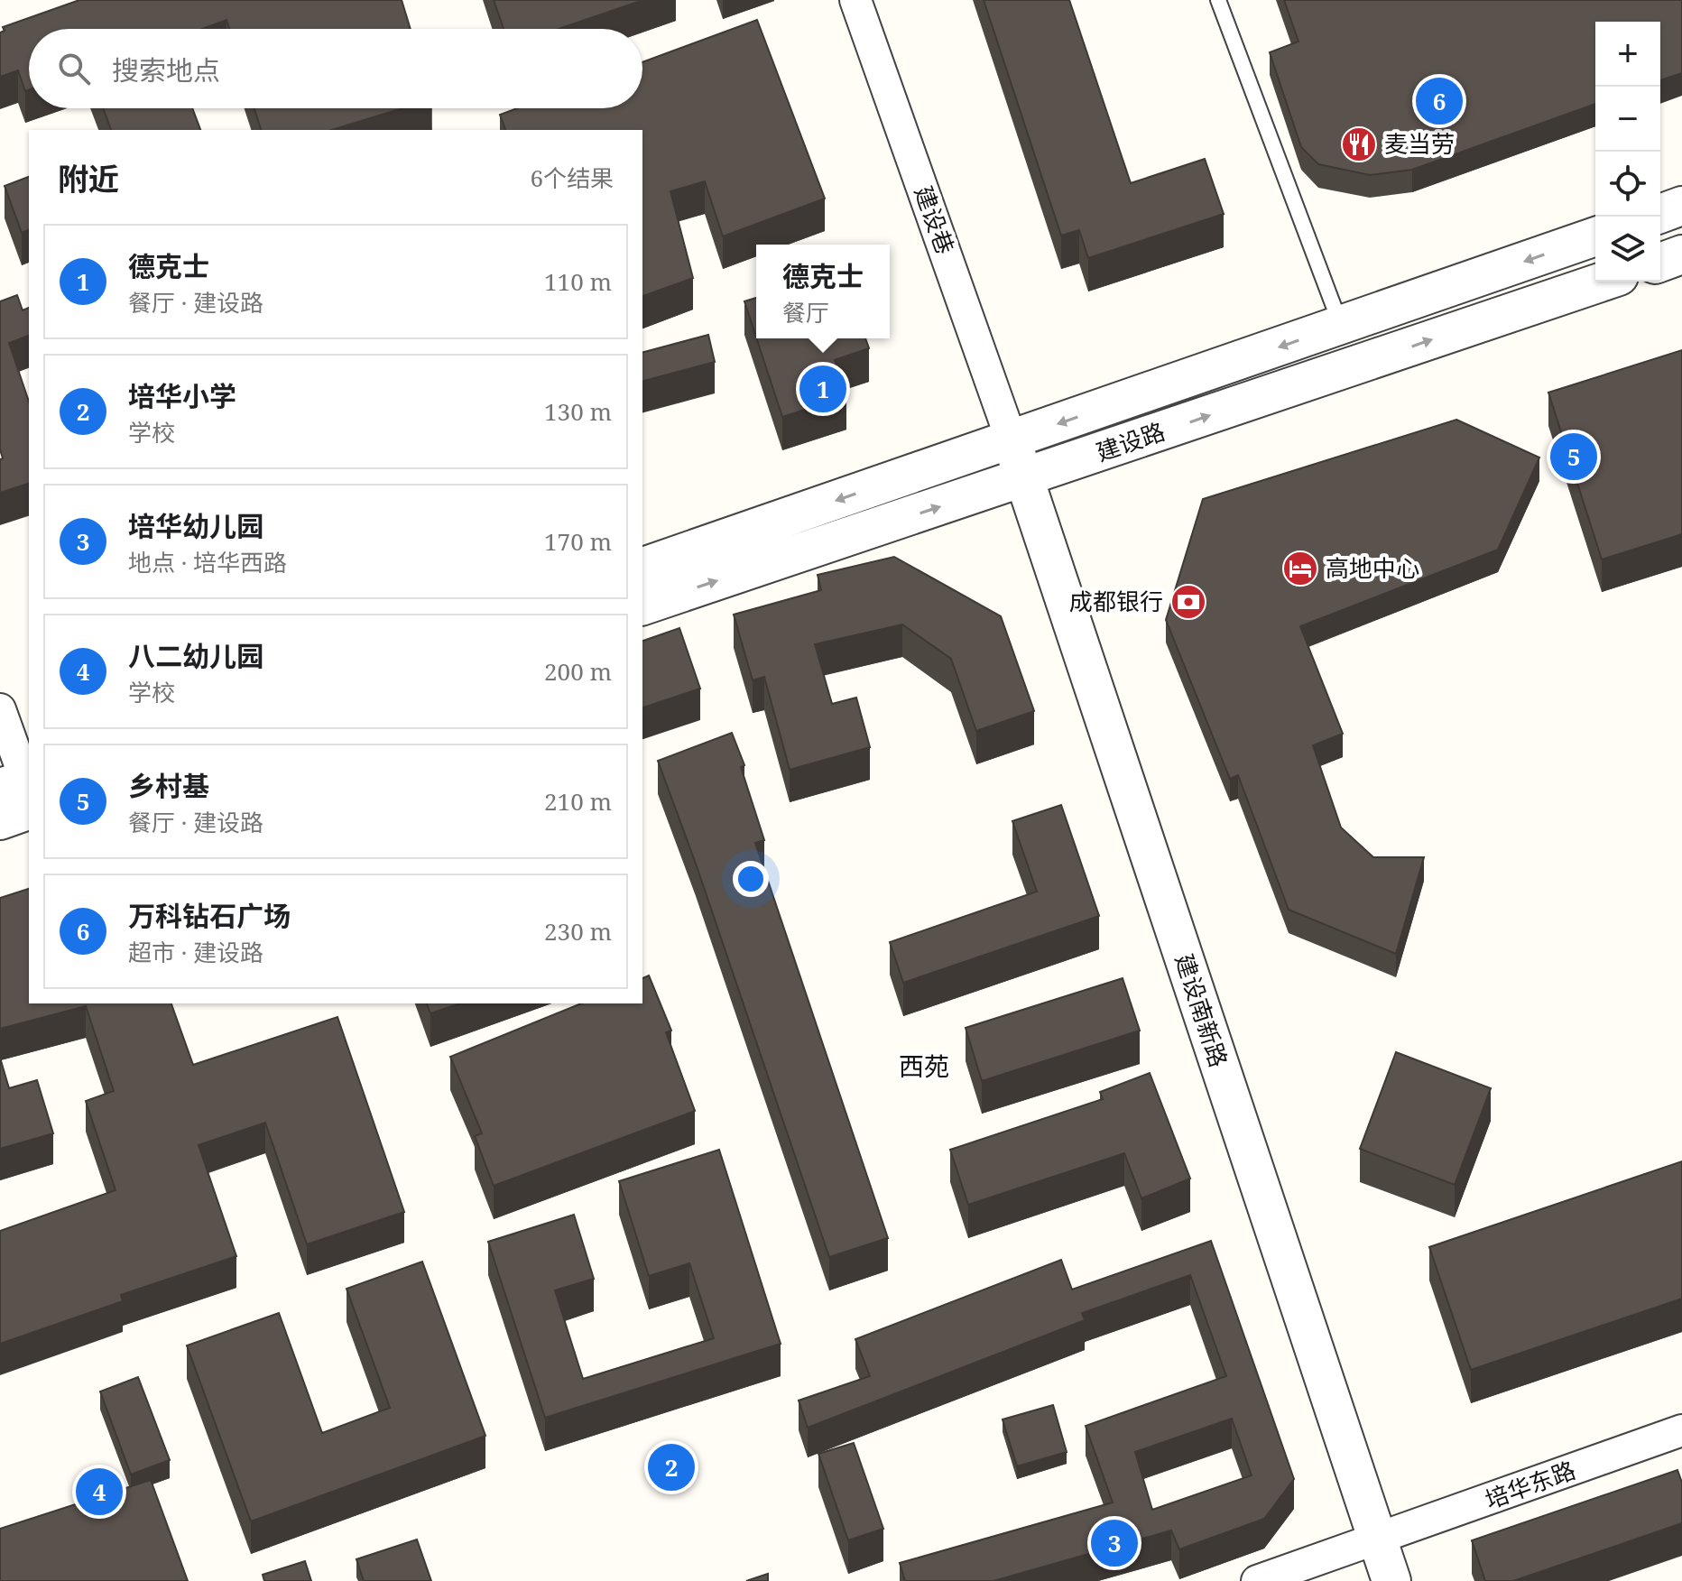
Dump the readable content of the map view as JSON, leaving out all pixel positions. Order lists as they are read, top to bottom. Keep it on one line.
{"streets":{"street":["建设巷","建设路","建设南新路","培华东路"]},"crossings":[["建设巷","建设路"],["建设巷","建设南新路"],["建设路","建设南新路"],["建设南新路","培华东路"]],"districts":["西苑"],"places":{"restaurant":["麦当劳"],"hotel":["高地中心"],"bank":["成都银行"]},"page":{"map_buttons":["+","−"],"search":"搜索地点","pins":["6","1","5","2","4","3"],"heading":["附近","6个结果"],"list":[{"mark":"1","name":"德克士","note":"餐厅 · 建设路","value":"110 m"},{"mark":"2","name":"培华小学","note":"学校","value":"130 m"},{"mark":"3","name":"培华幼儿园","note":"地点 · 培华西路","value":"170 m"},{"mark":"4","name":"八二幼儿园","note":"学校","value":"200 m"},{"mark":"5","name":"乡村基","note":"餐厅 · 建设路","value":"210 m"},{"mark":"6","name":"万科钻石广场","note":"超市 · 建设路","value":"230 m"}],"popup":["德克士","餐厅"]}}
